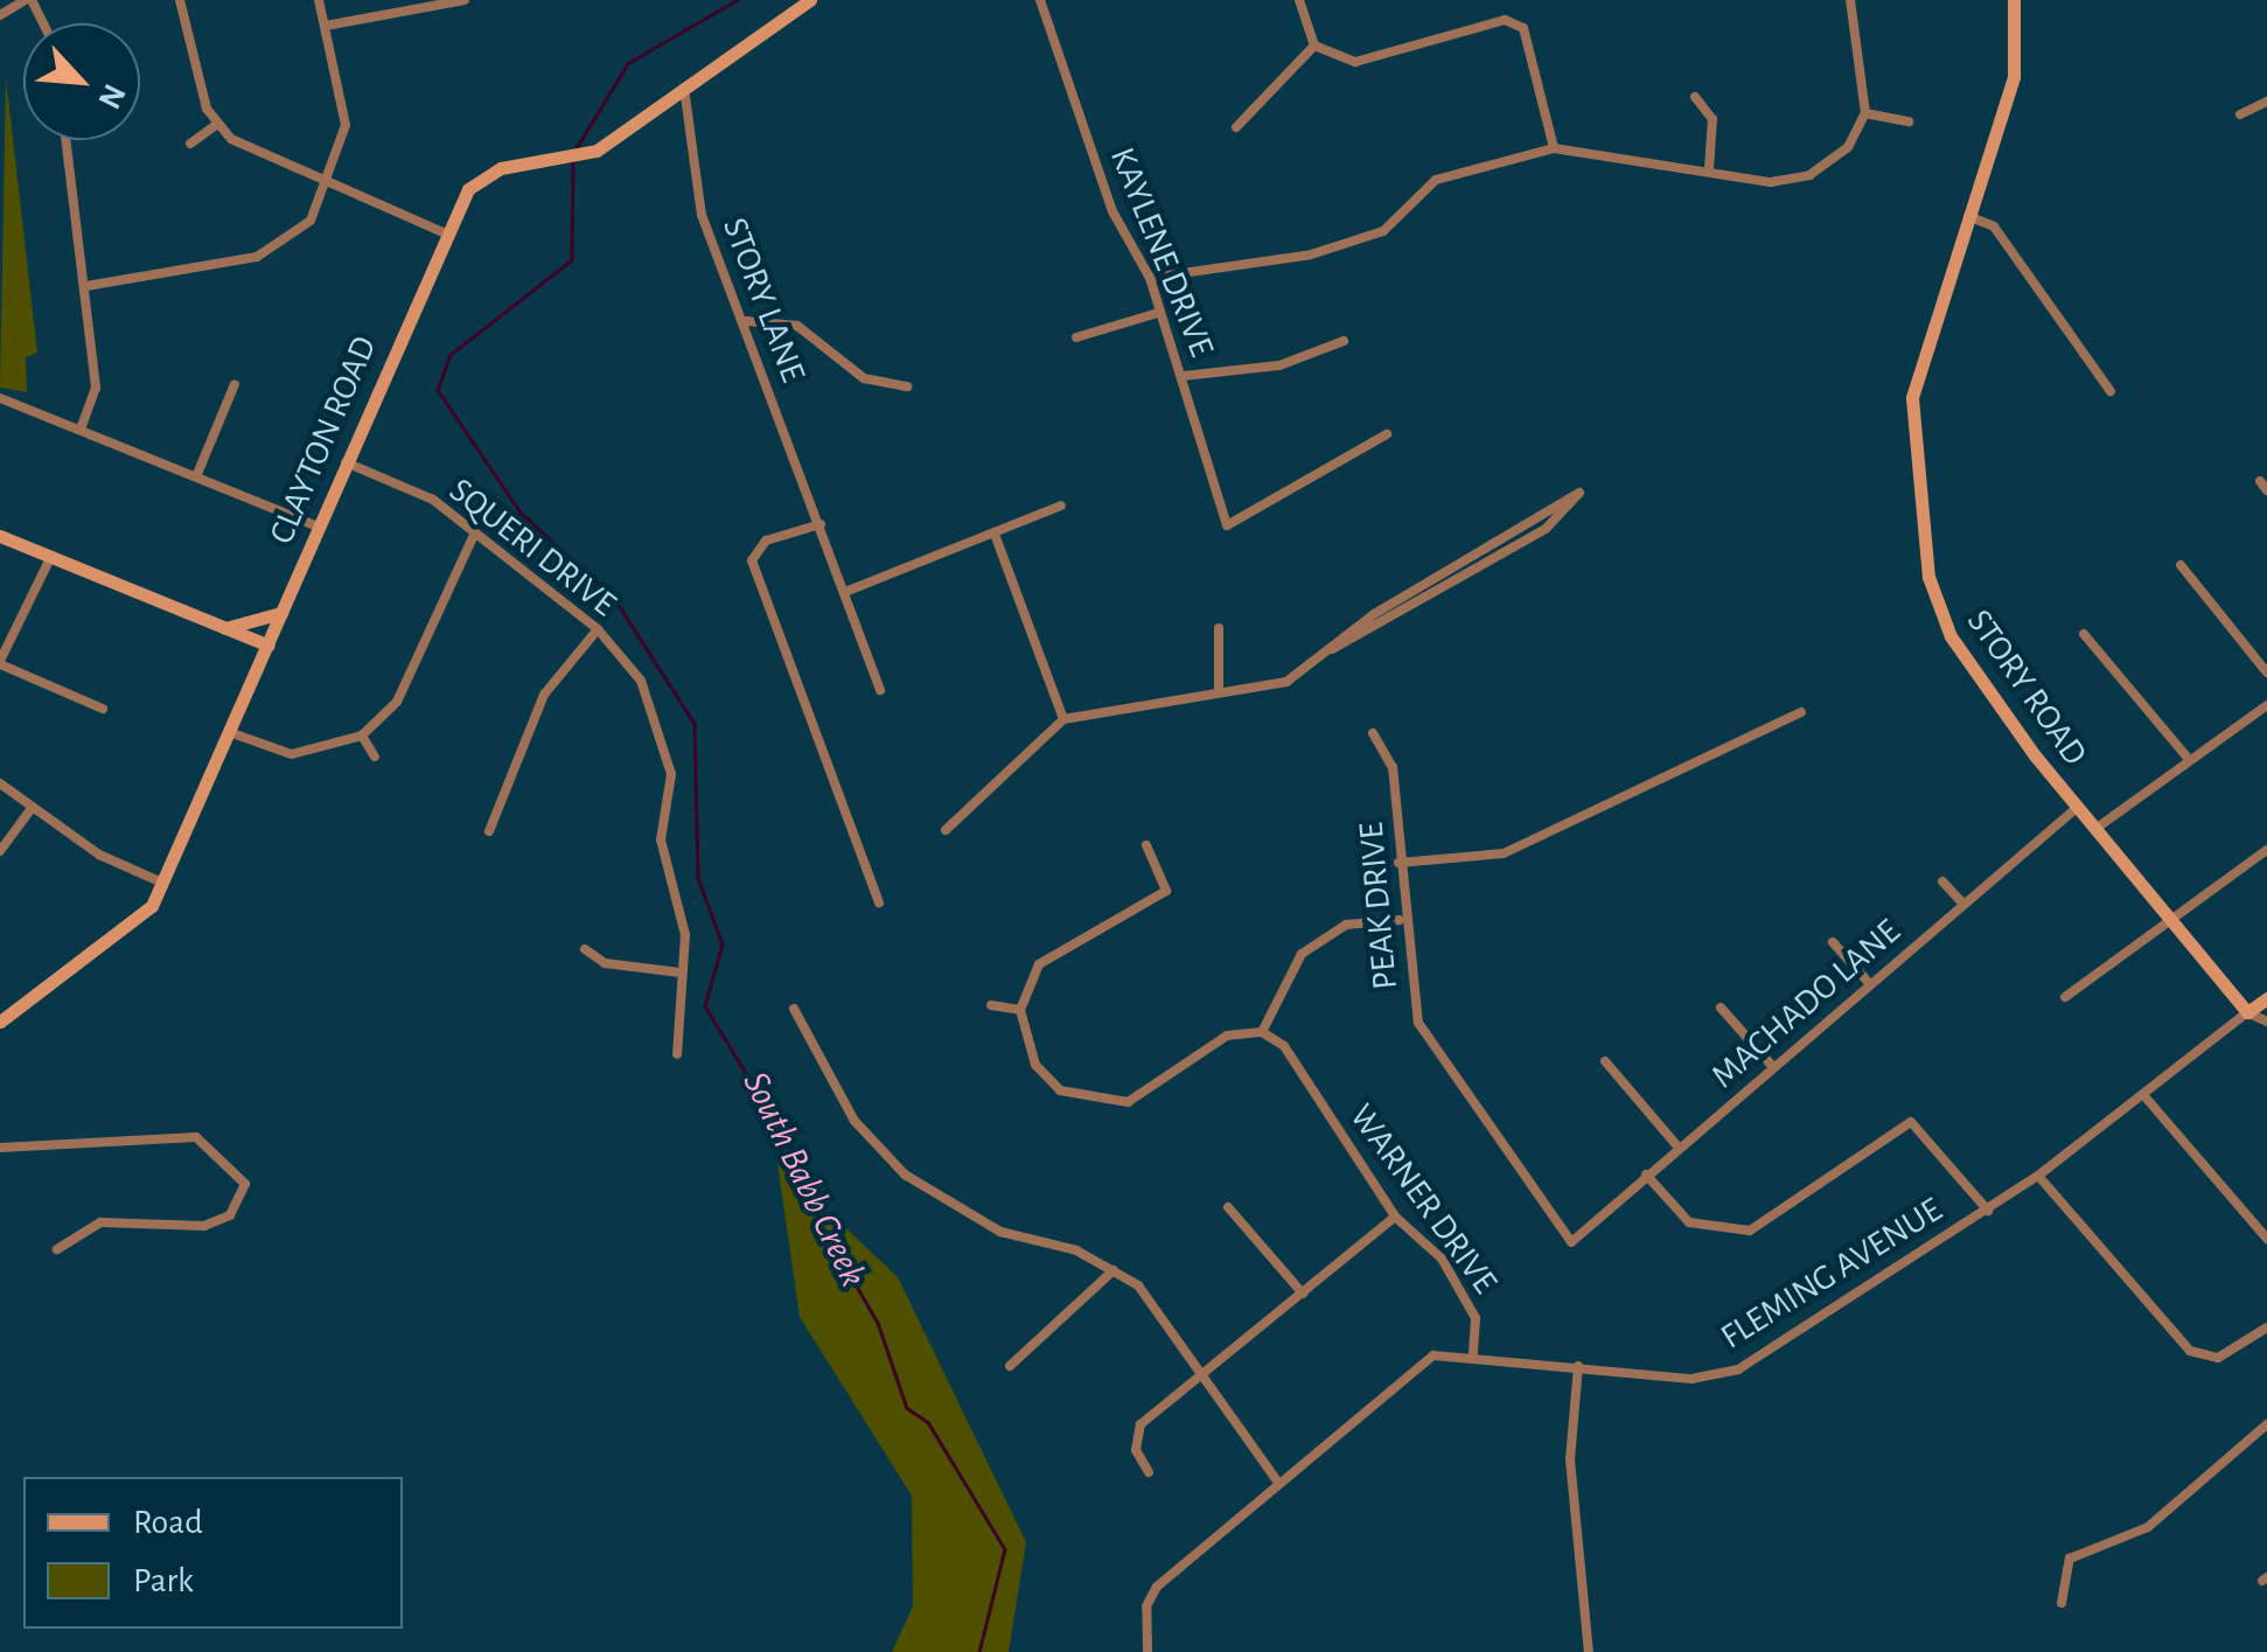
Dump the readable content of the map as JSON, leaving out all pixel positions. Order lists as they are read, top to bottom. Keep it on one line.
{"streets":{"street":["KAYLENE DRIVE","STORY LANE","CLAYTON ROAD","SQUERI DRIVE","STORY ROAD","PEAK DRIVE","MACHADO LANE","WARNER DRIVE","FLEMING AVENUE"]},"crossings":[["STORY LANE","CLAYTON ROAD"],["CLAYTON ROAD","SQUERI DRIVE"],["STORY ROAD","MACHADO LANE"],["STORY ROAD","FLEMING AVENUE"],["PEAK DRIVE","MACHADO LANE"],["WARNER DRIVE","FLEMING AVENUE"]],"water":["South Babb Creek"],"legend":["Road","Park"],"north":"bottom right"}
